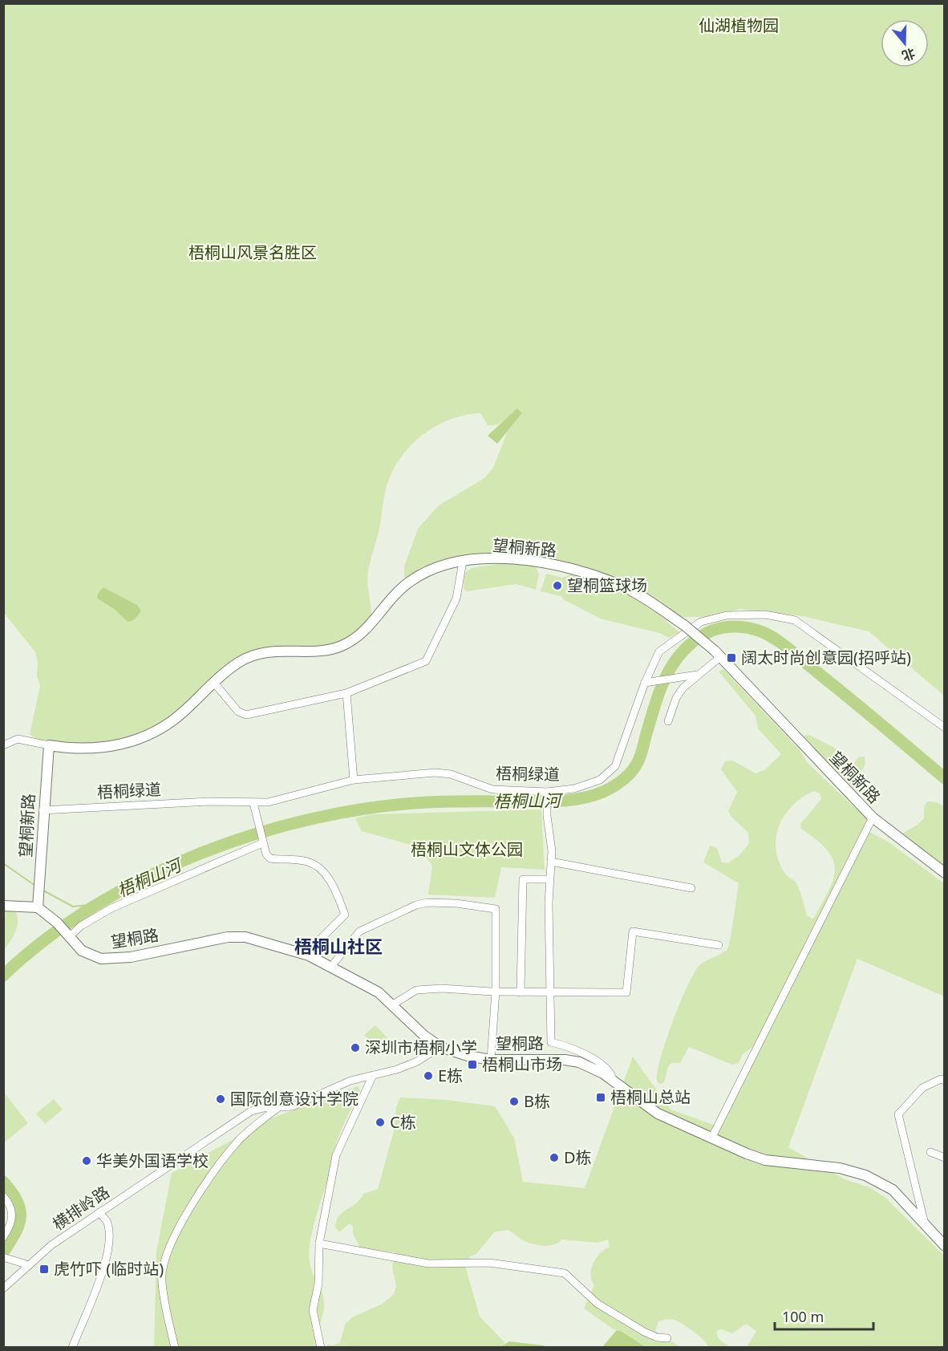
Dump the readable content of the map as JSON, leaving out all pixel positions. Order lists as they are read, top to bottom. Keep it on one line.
{"streets":{"street":["望桐新路","梧桐绿道","望桐路","横排岭路"]},"crossings":[["望桐新路","梧桐绿道"],["望桐新路","望桐路"],["望桐路","横排岭路"]],"districts":["梧桐山社区"],"water":["梧桐山河"],"parks":["仙湖植物园","梧桐山风景名胜区","梧桐山文体公园"],"places":{"other":["望桐篮球场","深圳市梧桐小学","E栋","国际创意设计学院","B栋","C栋","D栋","华美外国语学校"],"transit":["阔太时尚创意园(招呼站)","梧桐山市场","梧桐山总站","虎竹吓 (临时站)"]},"scale_bar":"100 m","north":"bottom"}
